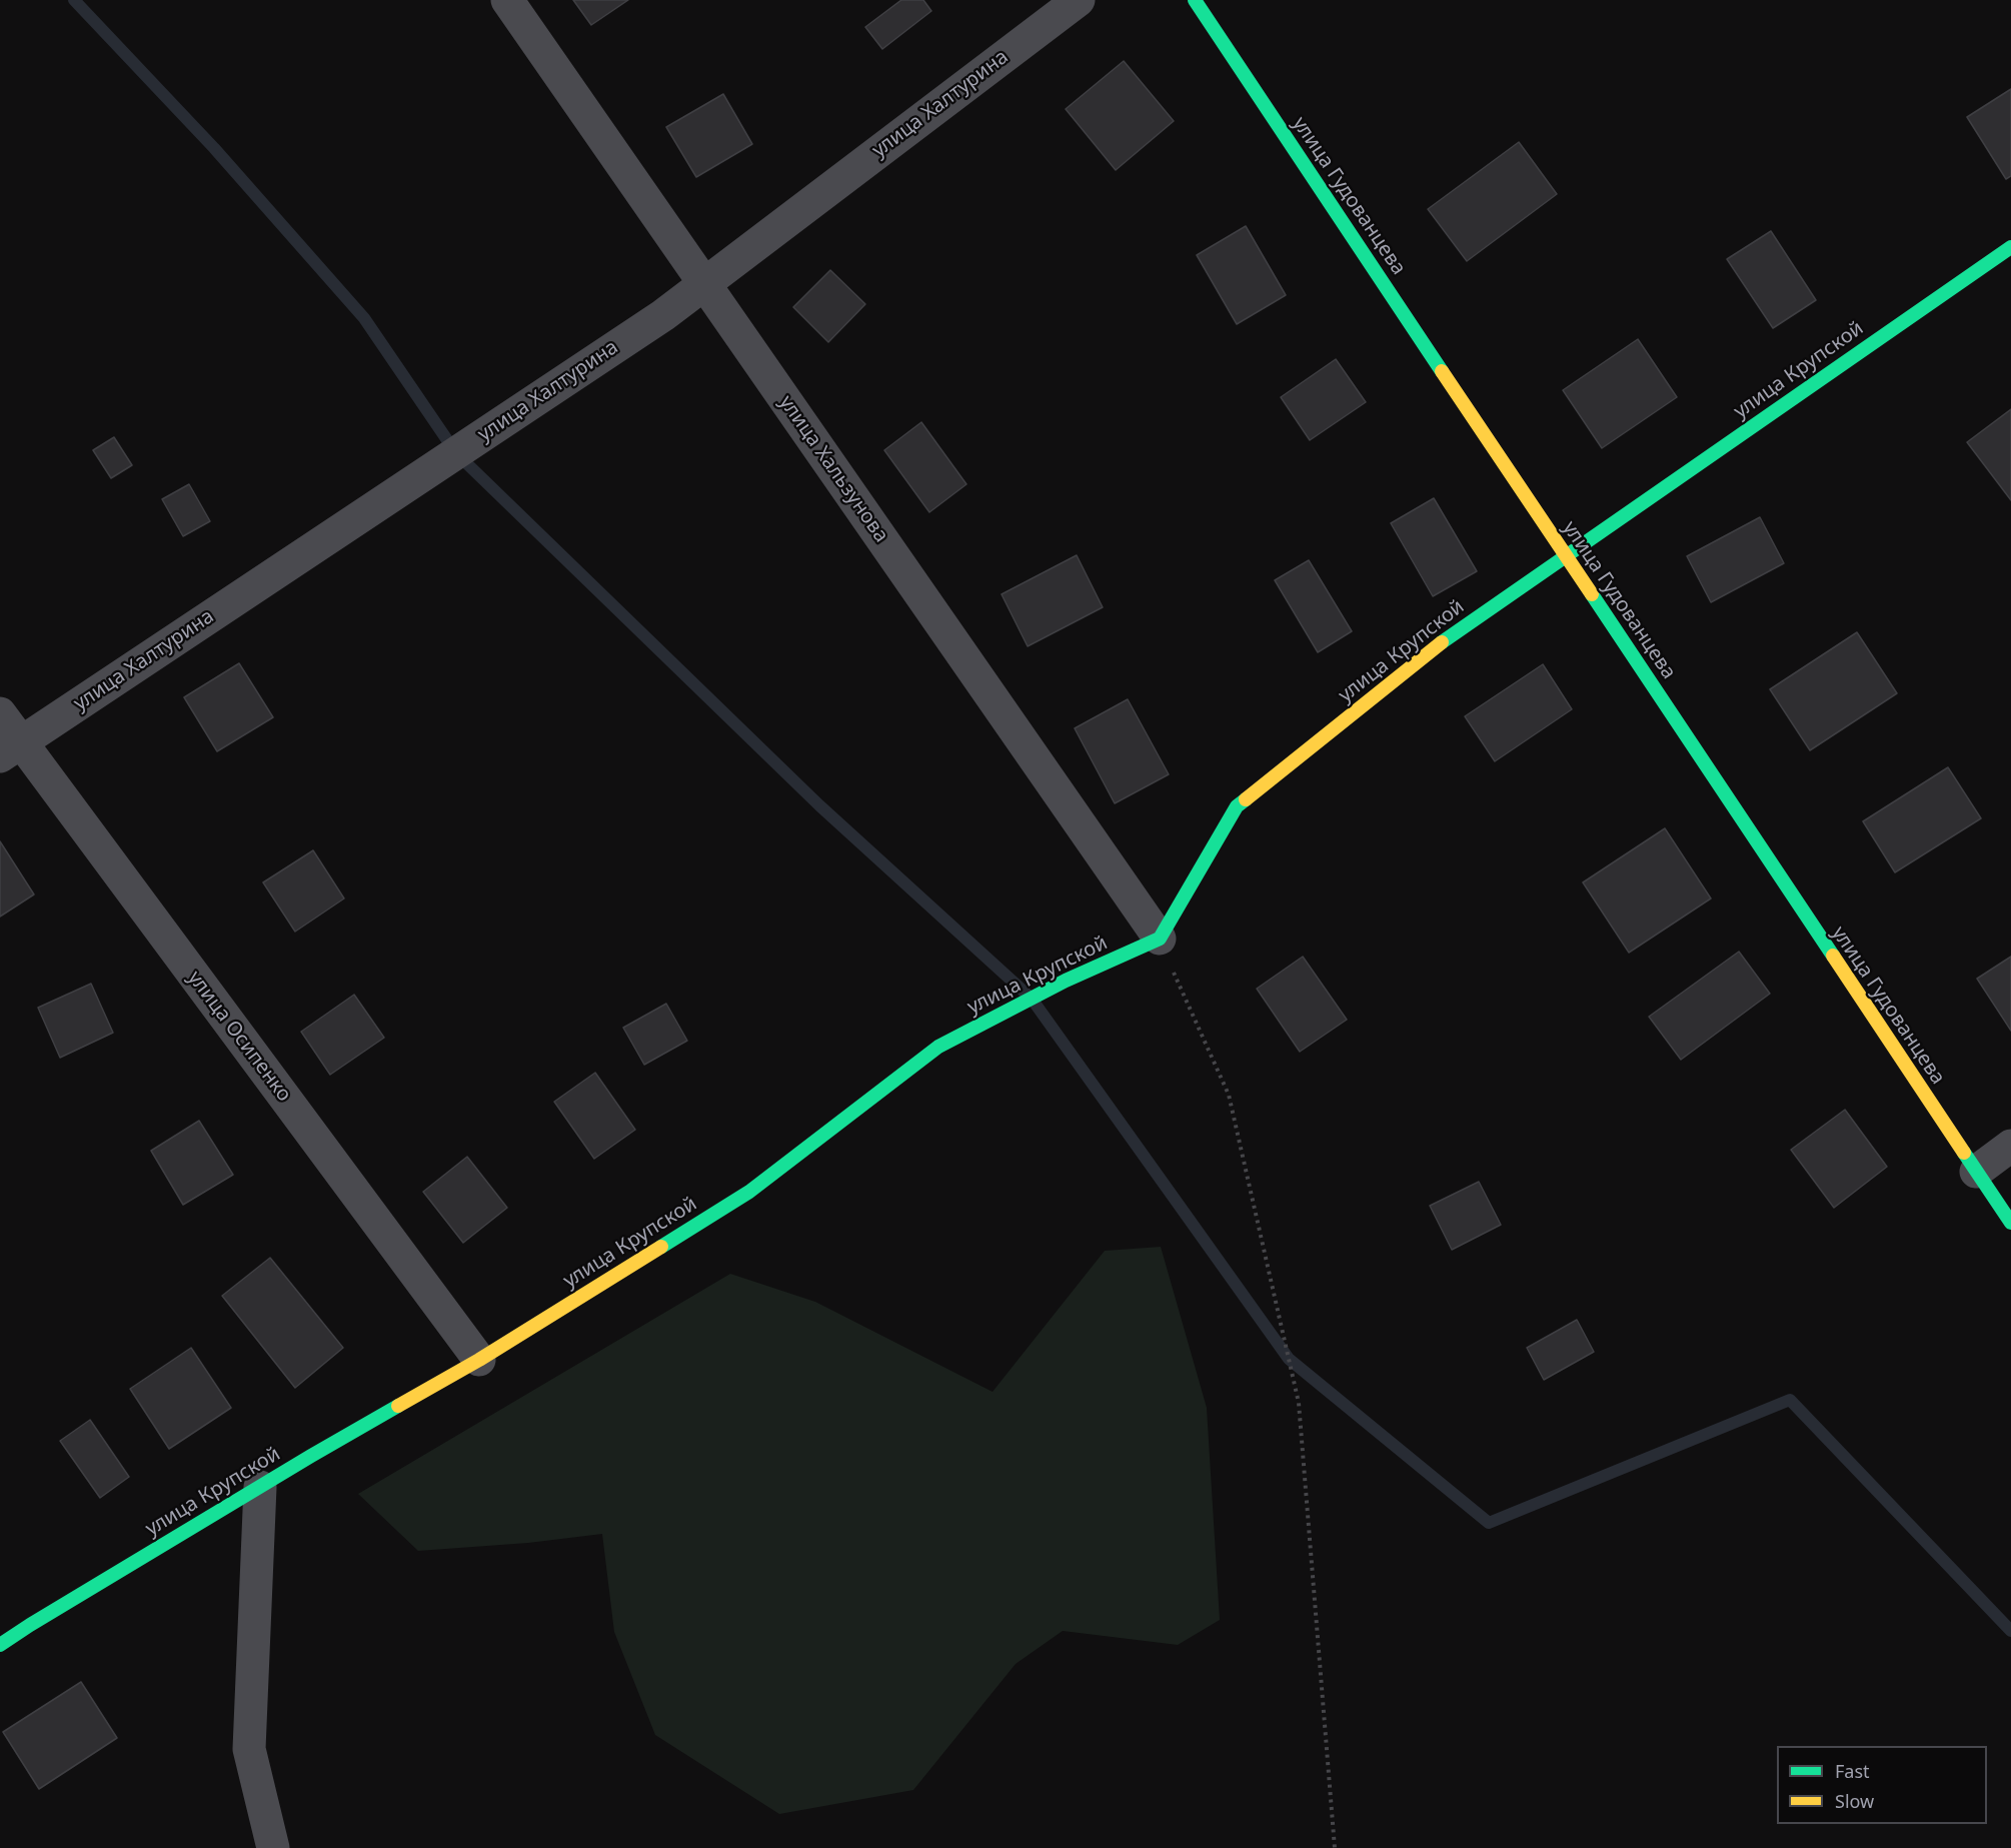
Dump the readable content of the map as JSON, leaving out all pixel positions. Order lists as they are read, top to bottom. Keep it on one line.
{"streets":{"street":["улица Халтурина","улица Гудованцева","улица Крупской","улица Хальзунова","улица Осипенко"]},"crossings":[["улица Халтурина","улица Хальзунова"],["улица Халтурина","улица Осипенко"],["улица Гудованцева","улица Крупской"],["улица Крупской","улица Хальзунова"],["улица Крупской","улица Осипенко"]],"legend":["Fast","Slow"]}
